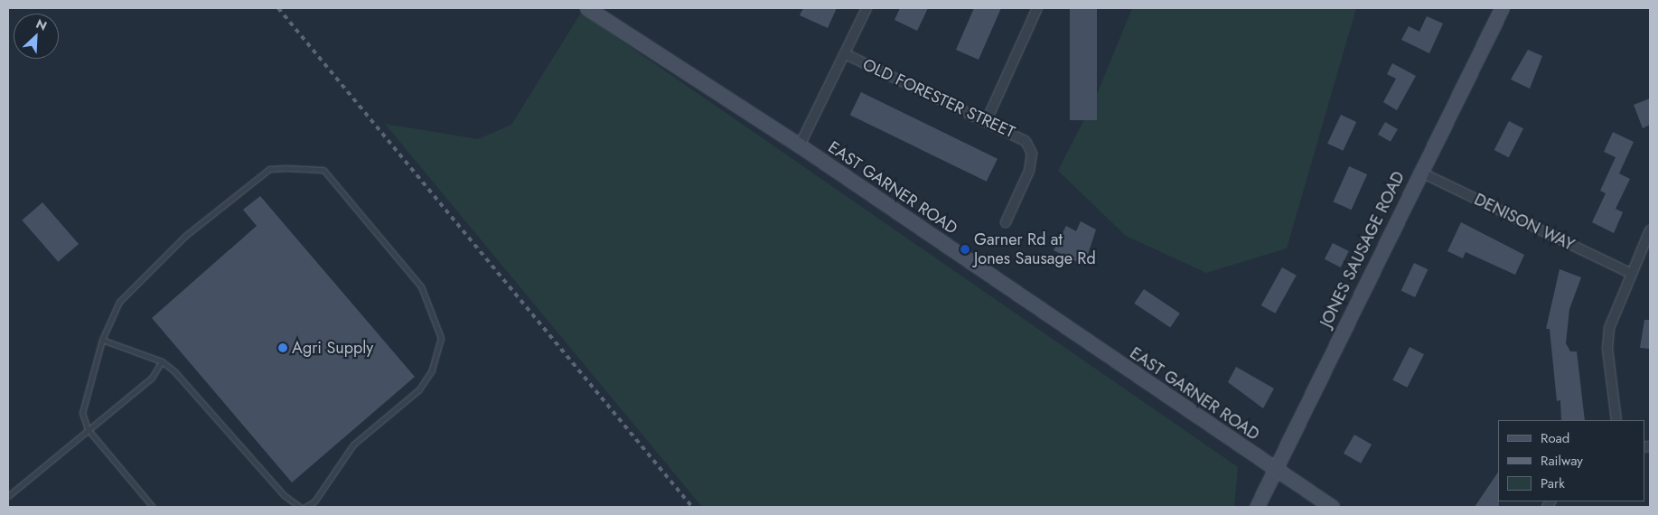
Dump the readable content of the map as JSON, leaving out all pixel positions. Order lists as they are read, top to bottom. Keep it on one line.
{"streets":{"main road":["EAST GARNER ROAD","JONES SAUSAGE ROAD"],"street":["OLD FORESTER STREET","DENISON WAY"]},"crossings":[["EAST GARNER ROAD","JONES SAUSAGE ROAD"],["DENISON WAY","JONES SAUSAGE ROAD"]],"places":["Garner Rd at Jones Sausage Rd","Agri Supply"],"legend":["Road","Railway","Park"],"north":"top right"}
